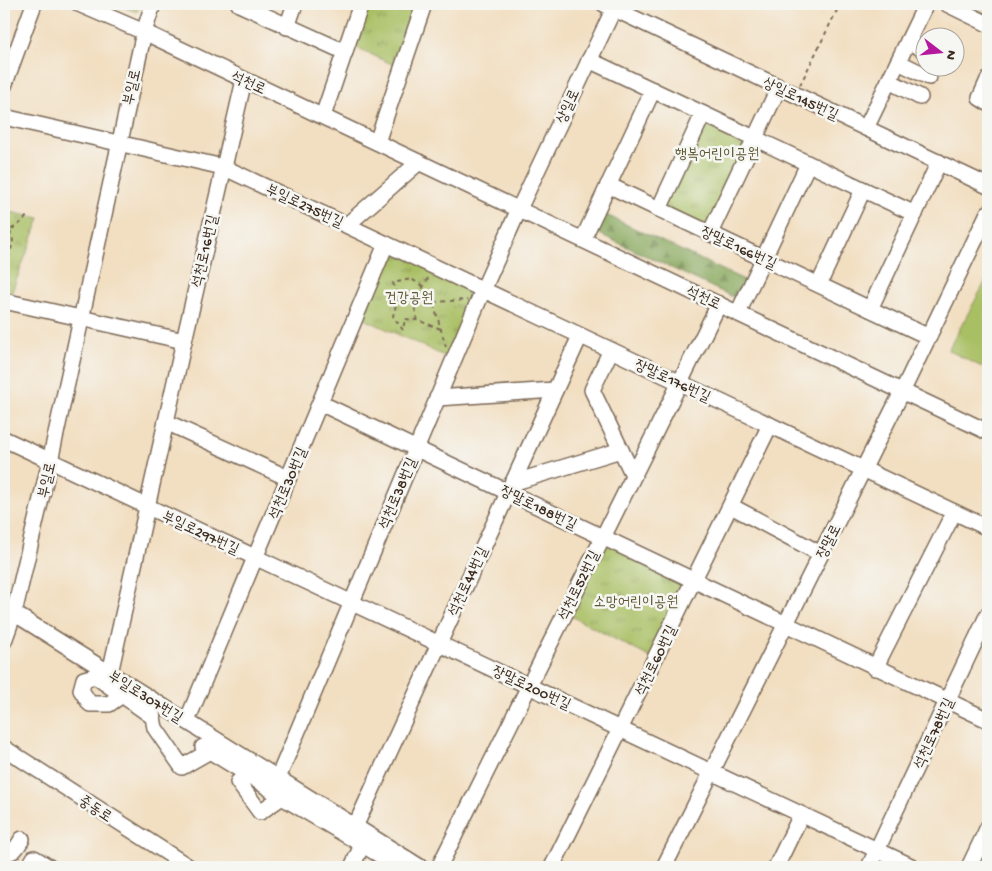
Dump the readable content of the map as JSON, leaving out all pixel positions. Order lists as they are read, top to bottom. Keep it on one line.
{"streets":{"street":["석천로","부일로","상일로145번길","상일로","부일로275번길","장말로166번길","석천로16번길","장말로176번길","석천로30번길","석천로38번길","장말로188번길","부일로297번길","장말로","석천로44번길","석천로52번길","석천로60번길","장말로200번길","부일로307번길","석천로78번길","중동로"]},"crossings":[["석천로","부일로"],["석천로","상일로"],["석천로","석천로16번길"],["석천로","석천로38번길"],["석천로","장말로"],["석천로","석천로52번길"],["부일로","부일로275번길"],["부일로","부일로297번길"],["부일로","부일로307번길"],["상일로145번길","상일로"],["상일로","석천로38번길"],["부일로275번길","석천로16번길"],["부일로275번길","장말로176번길"],["부일로275번길","석천로30번길"],["부일로275번길","석천로38번길"],["장말로166번길","장말로"],["석천로16번길","부일로297번길"],["석천로16번길","부일로307번길"],["장말로176번길","석천로38번길"],["장말로176번길","장말로"],["장말로176번길","석천로44번길"],["장말로176번길","석천로52번길"],["장말로176번길","석천로60번길"],["석천로30번길","장말로188번길"],["석천로30번길","부일로297번길"],["석천로30번길","부일로307번길"],["석천로38번길","장말로188번길"],["석천로38번길","부일로297번길"],["석천로38번길","장말로200번길"],["석천로38번길","부일로307번길"],["장말로188번길","장말로"],["장말로188번길","석천로44번길"],["장말로188번길","석천로52번길"],["장말로188번길","석천로60번길"],["장말로188번길","석천로78번길"],["부일로297번길","장말로200번길"],["장말로","장말로200번길"],["석천로44번길","장말로200번길"],["석천로44번길","부일로307번길"],["석천로52번길","장말로200번길"],["석천로60번길","장말로200번길"],["장말로200번길","석천로78번길"]],"parks":["행복어린이공원","건강공원","소망어린이공원"],"north":"right"}
